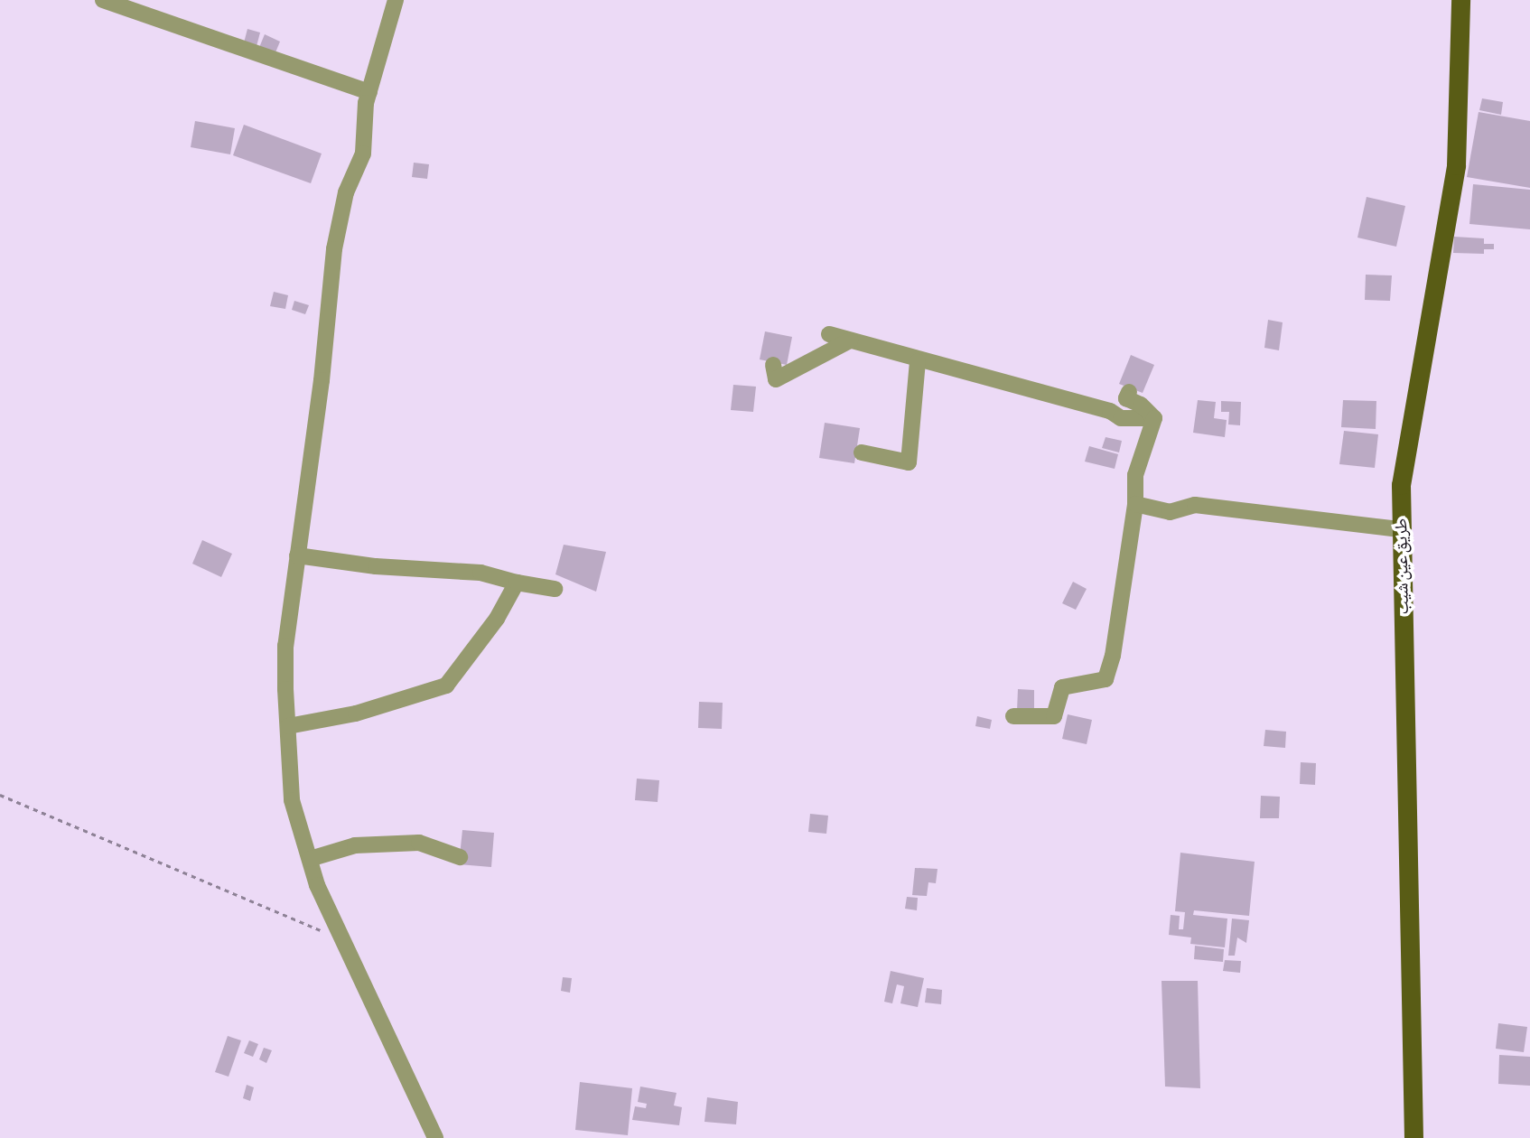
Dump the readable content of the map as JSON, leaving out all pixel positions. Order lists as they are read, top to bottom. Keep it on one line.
{"streets":{"main road":["طريق عين شيب"]}}
